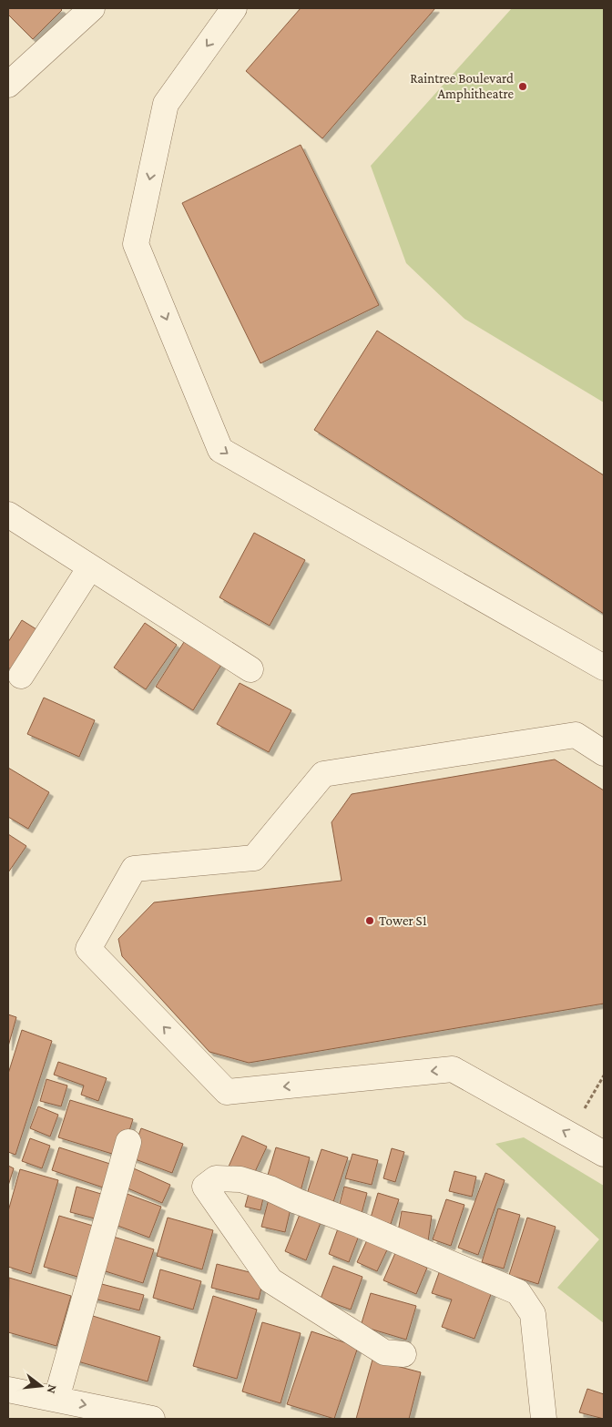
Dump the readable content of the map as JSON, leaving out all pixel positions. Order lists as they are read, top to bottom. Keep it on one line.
{"places":["Raintree Boulevard Amphitheatre","Tower S1"],"north":"right"}
